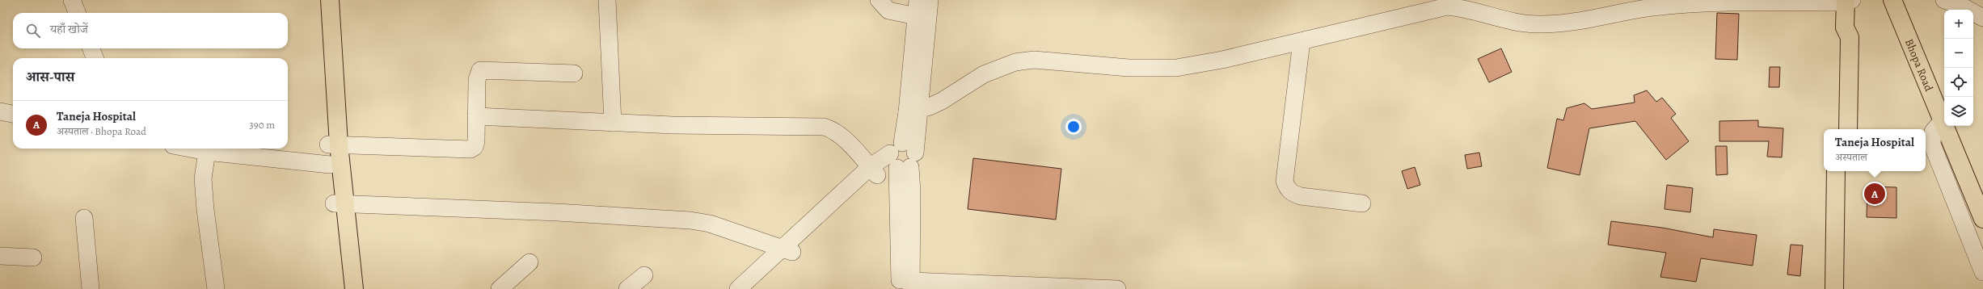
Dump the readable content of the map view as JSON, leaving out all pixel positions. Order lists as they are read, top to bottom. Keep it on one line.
{"streets":{"main road":["Bhopa Road"]},"page":{"map_buttons":["+","−"],"search":"यहाँ खोजें","heading":"आस-पास","list":[{"mark":"A","name":"Taneja Hospital","note":"अस्पताल · Bhopa Road","value":"390 m"}],"popup":["Taneja Hospital","अस्पताल"],"pins":"A"}}
